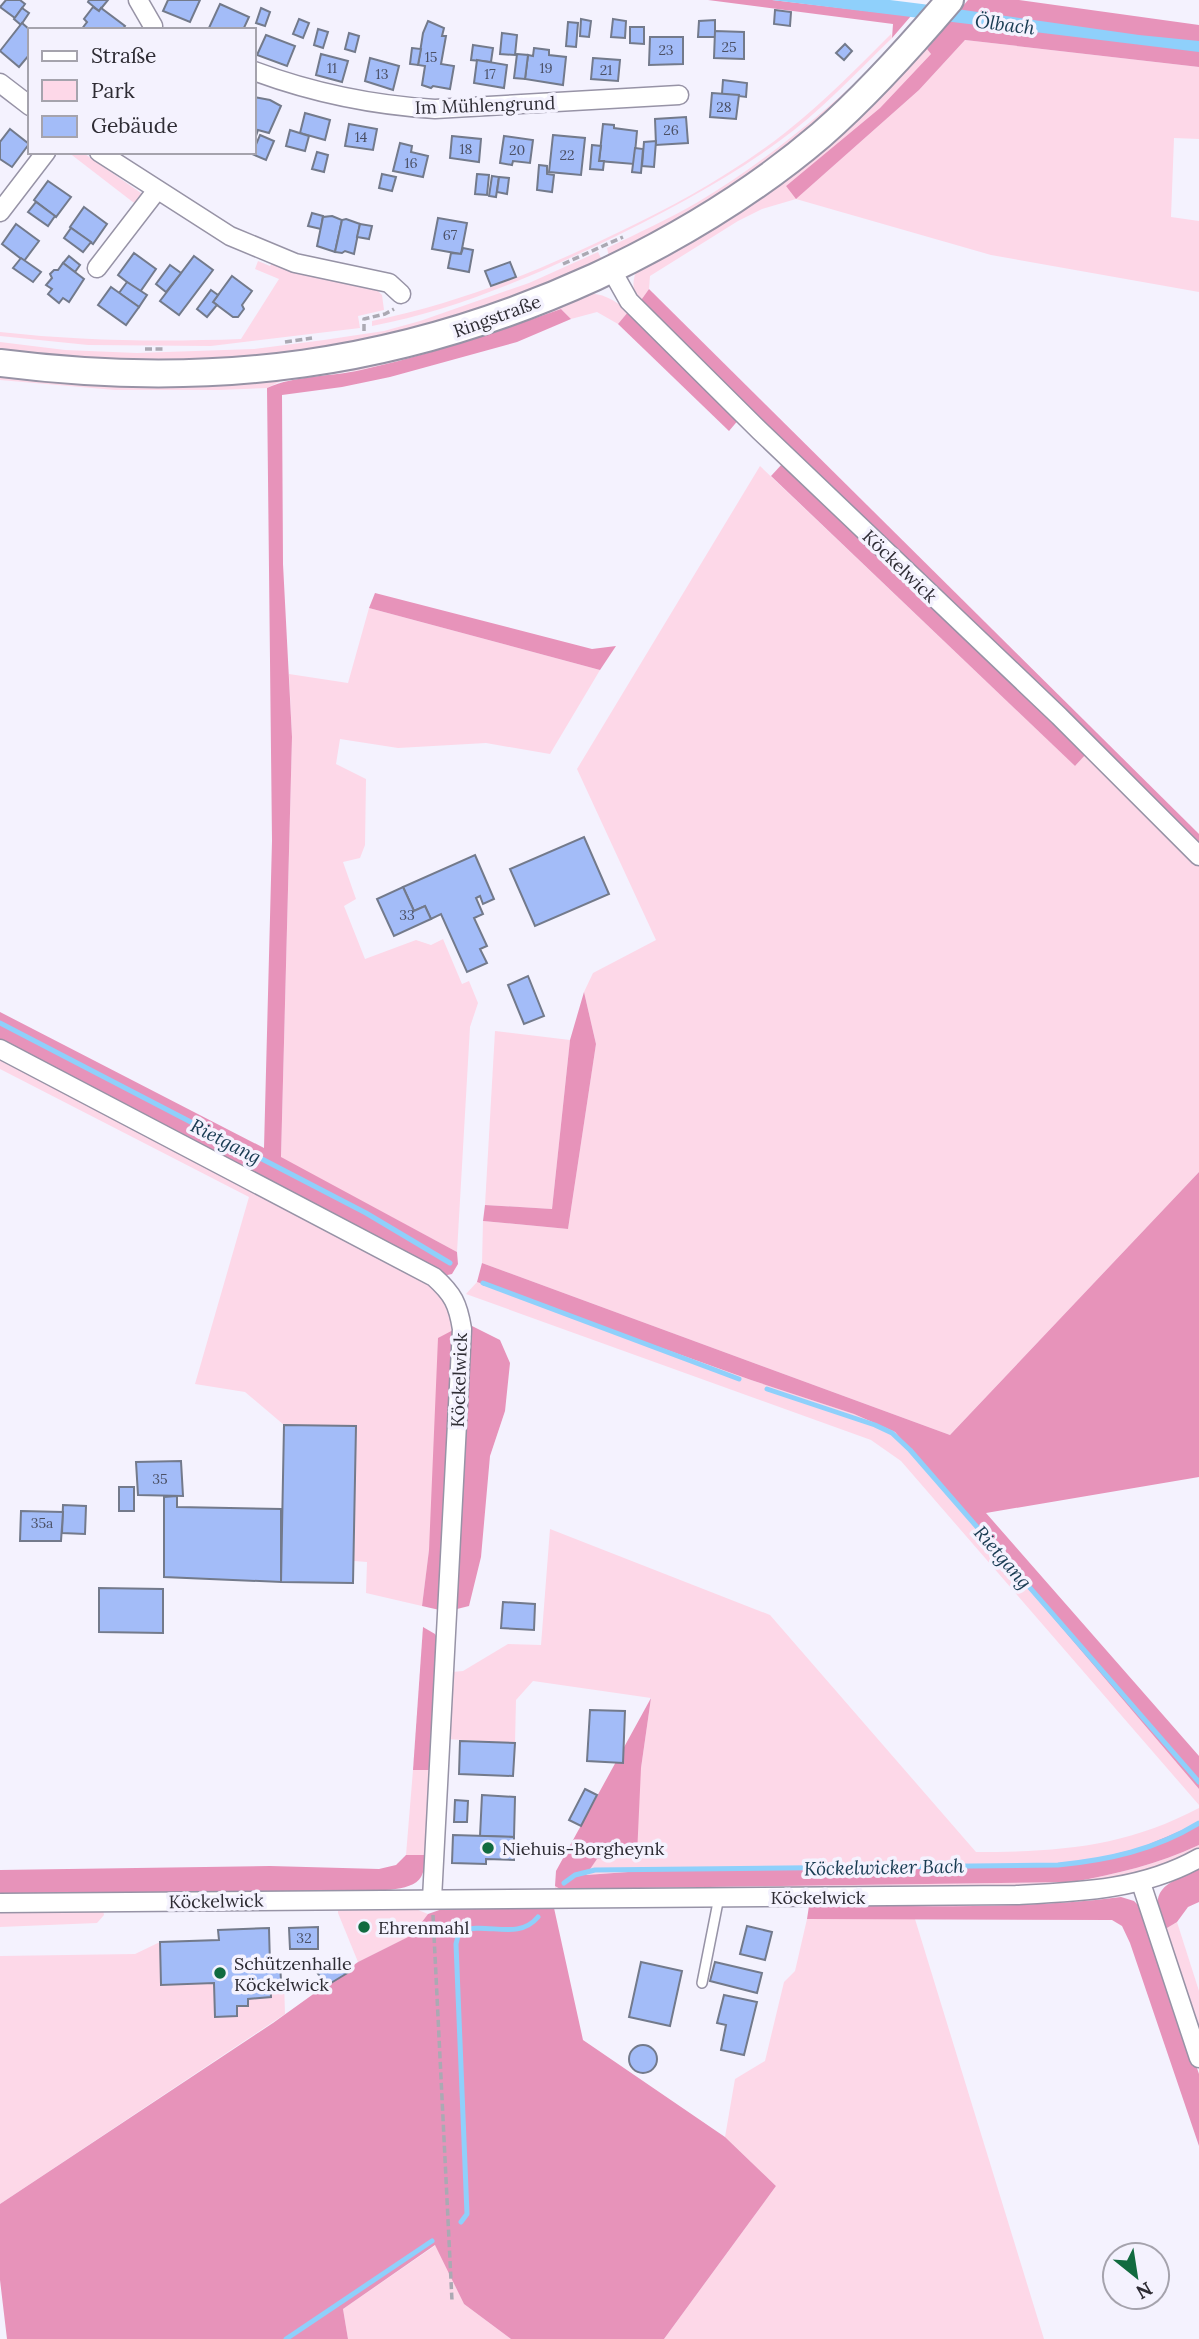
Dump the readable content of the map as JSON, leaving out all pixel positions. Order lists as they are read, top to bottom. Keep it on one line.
{"streets":{"main road":["Ringstraße"],"street":["Im Mühlengrund","Köckelwick"]},"crossings":[["Ringstraße","Köckelwick"]],"water":["Ölbach","Rietgang","Köckelwicker Bach"],"places":["Niehuis-Borgheynk","Ehrenmahl","Schützenhalle Köckelwick"],"house_numbers":["25","23","15","11","19","21","13","17","28","26","14","18","20","22","16","67","33","35","35a","32"],"legend":["Straße","Park","Gebäude"],"north":"bottom right"}
